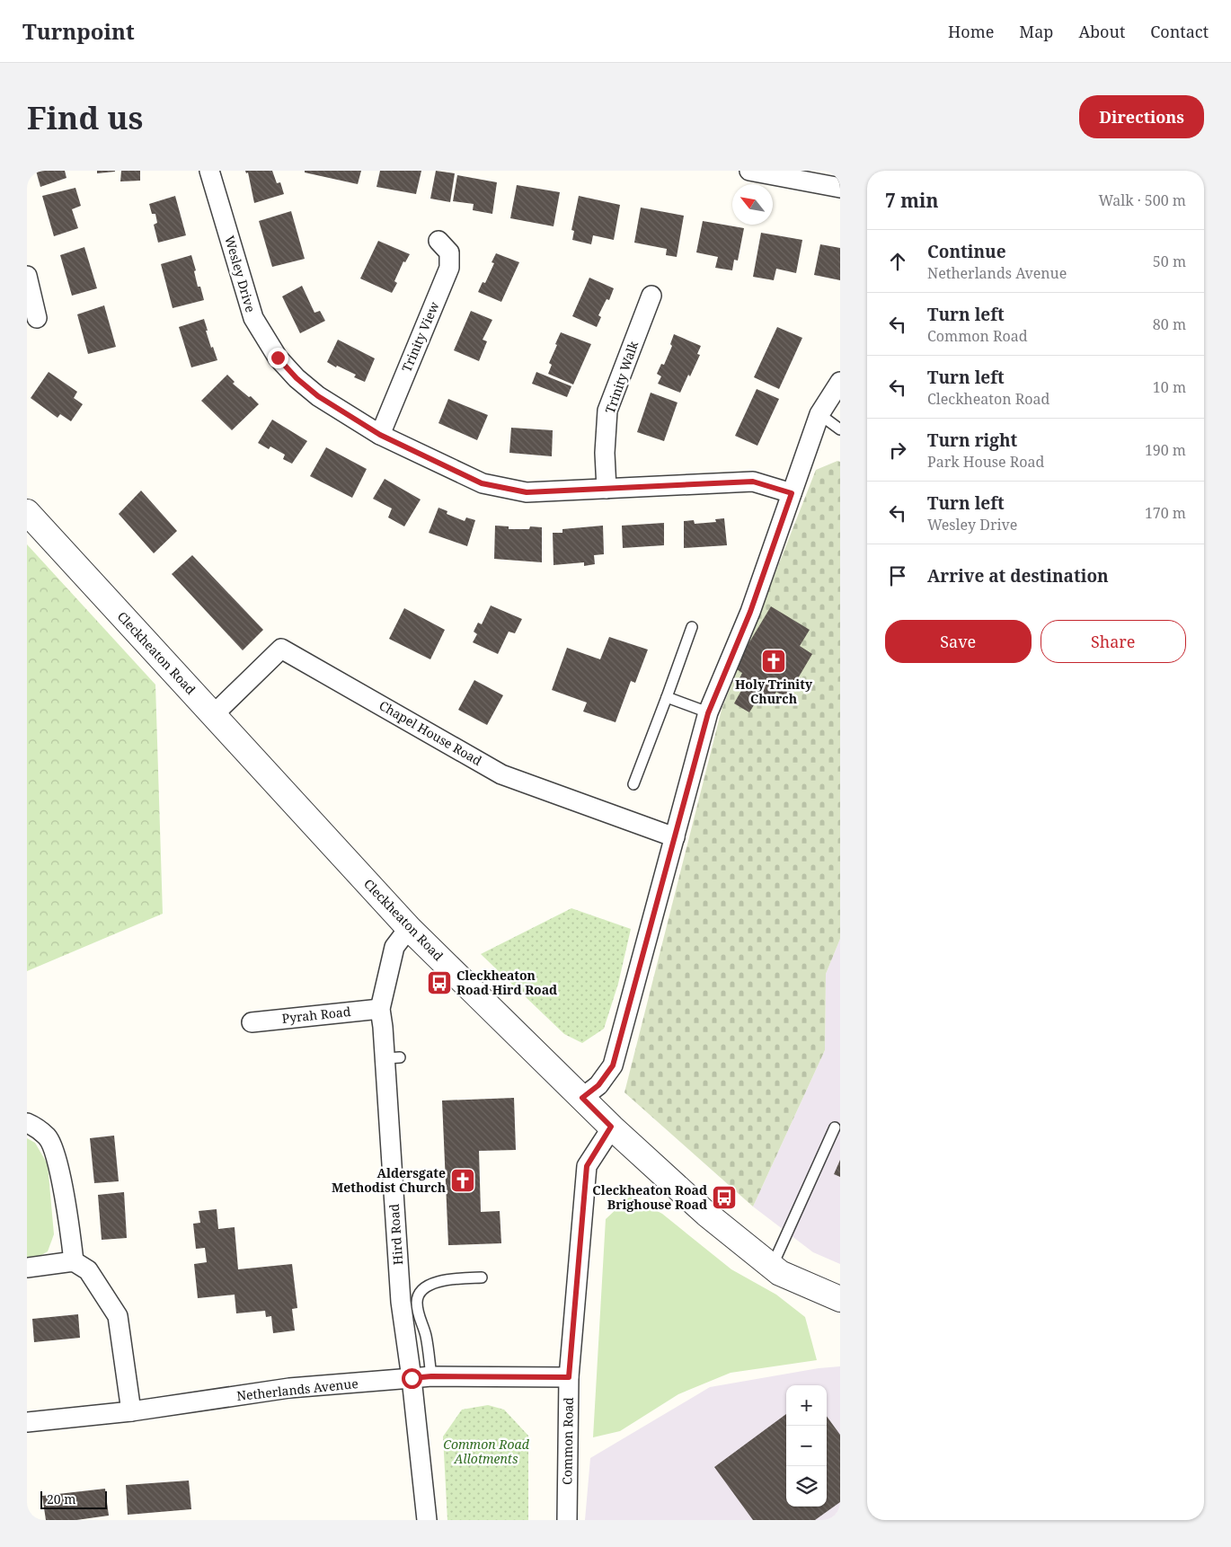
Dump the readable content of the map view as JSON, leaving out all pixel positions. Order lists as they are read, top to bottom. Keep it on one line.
{"streets":{"street":["Wesley Drive","Trinity View","Trinity Walk","Cleckheaton Road","Chapel House Road","Pyrah Road","Hird Road","Netherlands Avenue","Common Road"]},"crossings":[["Wesley Drive","Trinity View"],["Wesley Drive","Trinity Walk"],["Cleckheaton Road","Chapel House Road"],["Cleckheaton Road","Hird Road"],["Cleckheaton Road","Common Road"],["Pyrah Road","Hird Road"],["Hird Road","Netherlands Avenue"],["Netherlands Avenue","Common Road"]],"parks":["Common Road Allotments"],"places":{"church":["Holy Trinity Church","Aldersgate Methodist Church"],"bus stop":["Cleckheaton Road Hird Road","Cleckheaton Road Brighouse Road"]},"scale_bar":"20 m","north":"top left","page":{"header":"Turnpoint","nav":["Home","Map","About","Contact"],"buttons":["Directions",["Save","Share"]],"title":"Find us","heading":["7 min","Walk · 500 m"],"list":[["Continue","Netherlands Avenue","50 m"],["Turn left","Common Road","80 m"],["Turn left","Cleckheaton Road","10 m"],["Turn right","Park House Road","190 m"],["Turn left","Wesley Drive","170 m"],"Arrive at destination"],"map_buttons":["+","−"],"scale":"20 m"}}
